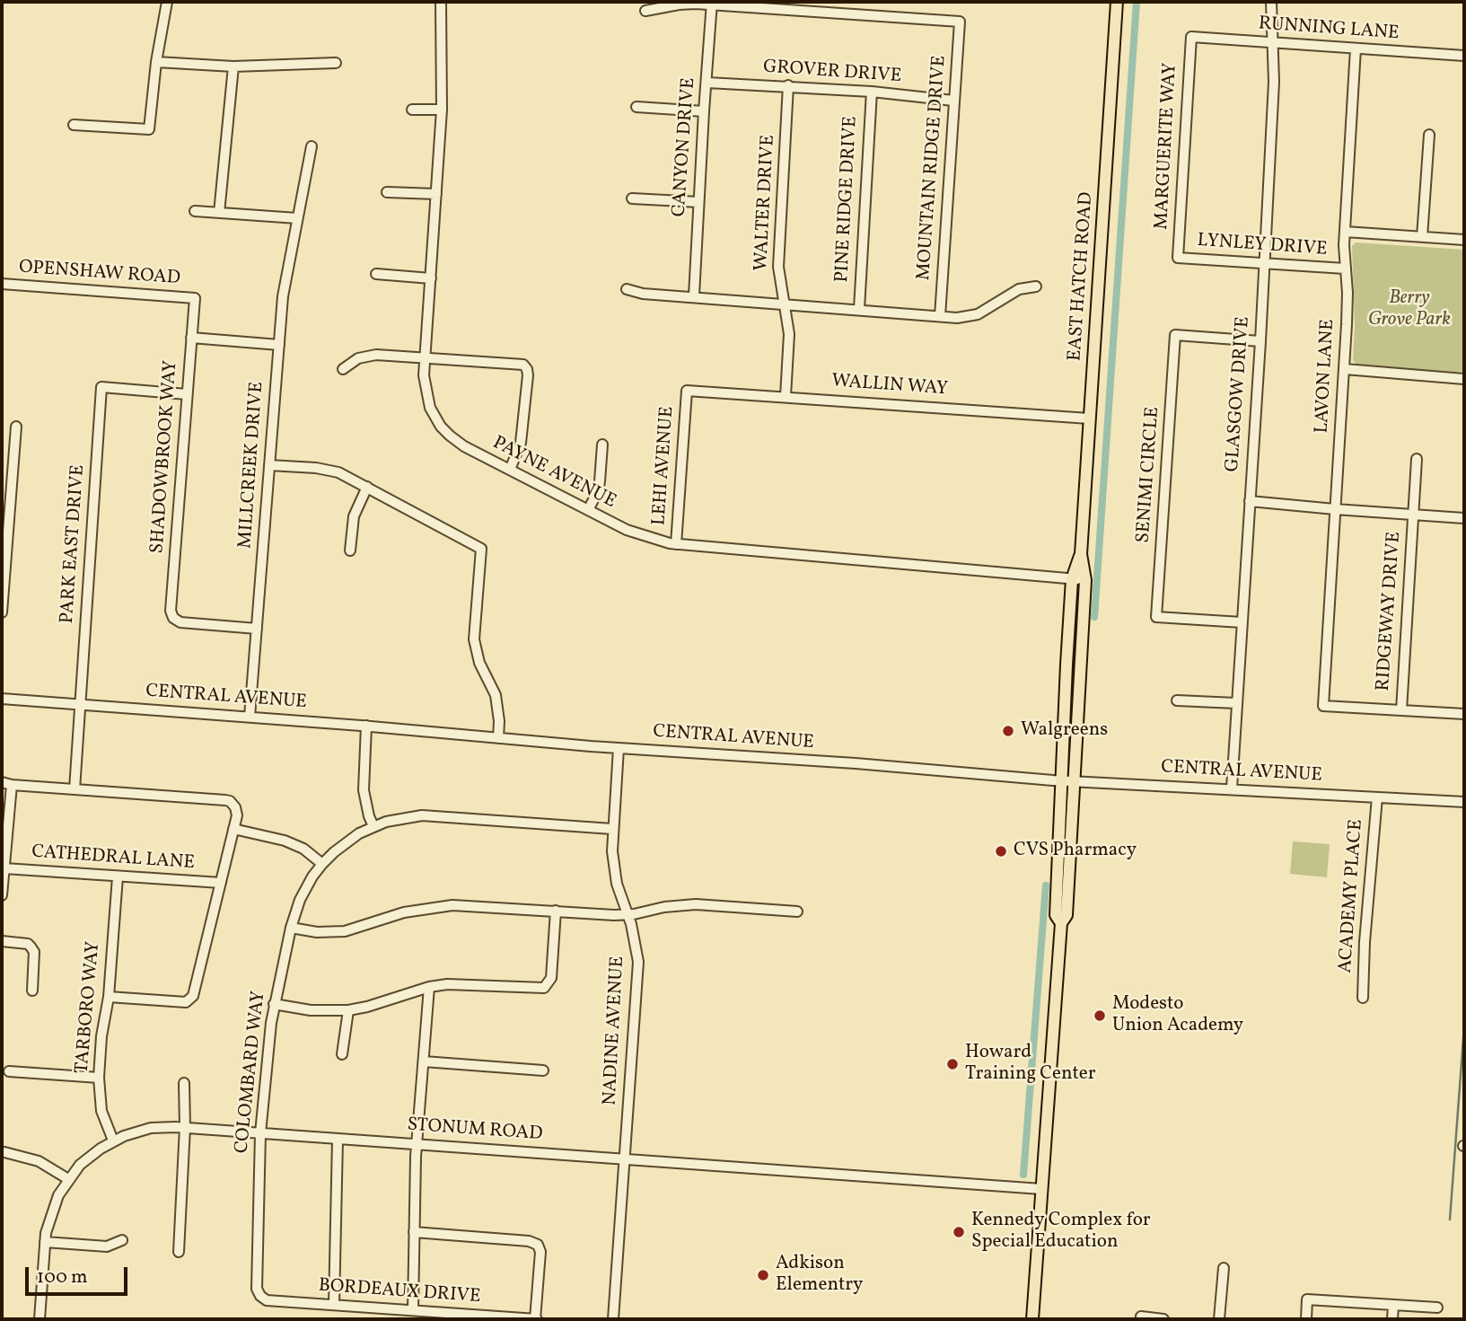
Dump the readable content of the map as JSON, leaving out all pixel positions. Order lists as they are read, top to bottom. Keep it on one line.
{"streets":{"main road":["EAST HATCH ROAD"],"street":["RUNNING LANE","GROVER DRIVE","MARGUERITE WAY","CANYON DRIVE","MOUNTAIN RIDGE DRIVE","PINE RIDGE DRIVE","WALTER DRIVE","LYNLEY DRIVE","OPENSHAW ROAD","LAVON LANE","WALLIN WAY","GLASGOW DRIVE","SHADOWBROOK WAY","MILLCREEK DRIVE","LEHI AVENUE","PAYNE AVENUE","SENIMI CIRCLE","PARK EAST DRIVE","RIDGEWAY DRIVE","CENTRAL AVENUE","CATHEDRAL LANE","ACADEMY PLACE","TARBORO WAY","NADINE AVENUE","COLOMBARD WAY","STONUM ROAD","BORDEAUX DRIVE"]},"crossings":[["RUNNING LANE","MARGUERITE WAY"],["RUNNING LANE","LAVON LANE"],["RUNNING LANE","GLASGOW DRIVE"],["GROVER DRIVE","CANYON DRIVE"],["GROVER DRIVE","MOUNTAIN RIDGE DRIVE"],["GROVER DRIVE","PINE RIDGE DRIVE"],["GROVER DRIVE","WALTER DRIVE"],["MARGUERITE WAY","LYNLEY DRIVE"],["CANYON DRIVE","MOUNTAIN RIDGE DRIVE"],["WALTER DRIVE","WALLIN WAY"],["LYNLEY DRIVE","LAVON LANE"],["LYNLEY DRIVE","GLASGOW DRIVE"],["OPENSHAW ROAD","SHADOWBROOK WAY"],["EAST HATCH ROAD","WALLIN WAY"],["EAST HATCH ROAD","PAYNE AVENUE"],["EAST HATCH ROAD","CENTRAL AVENUE"],["EAST HATCH ROAD","STONUM ROAD"],["LAVON LANE","RIDGEWAY DRIVE"],["WALLIN WAY","LEHI AVENUE"],["GLASGOW DRIVE","SENIMI CIRCLE"],["GLASGOW DRIVE","CENTRAL AVENUE"],["SHADOWBROOK WAY","MILLCREEK DRIVE"],["SHADOWBROOK WAY","PARK EAST DRIVE"],["MILLCREEK DRIVE","CENTRAL AVENUE"],["LEHI AVENUE","PAYNE AVENUE"],["PARK EAST DRIVE","CENTRAL AVENUE"],["CENTRAL AVENUE","ACADEMY PLACE"],["CENTRAL AVENUE","NADINE AVENUE"],["CATHEDRAL LANE","TARBORO WAY"],["TARBORO WAY","STONUM ROAD"],["NADINE AVENUE","COLOMBARD WAY"],["NADINE AVENUE","STONUM ROAD"],["COLOMBARD WAY","STONUM ROAD"],["COLOMBARD WAY","BORDEAUX DRIVE"]],"parks":["Berry Grove Park"],"places":["Walgreens","CVS Pharmacy","Modesto Union Academy","Howard Training Center","Kennedy Complex for Special Education","Adkison Elementry"],"scale_bar":"100 m"}
